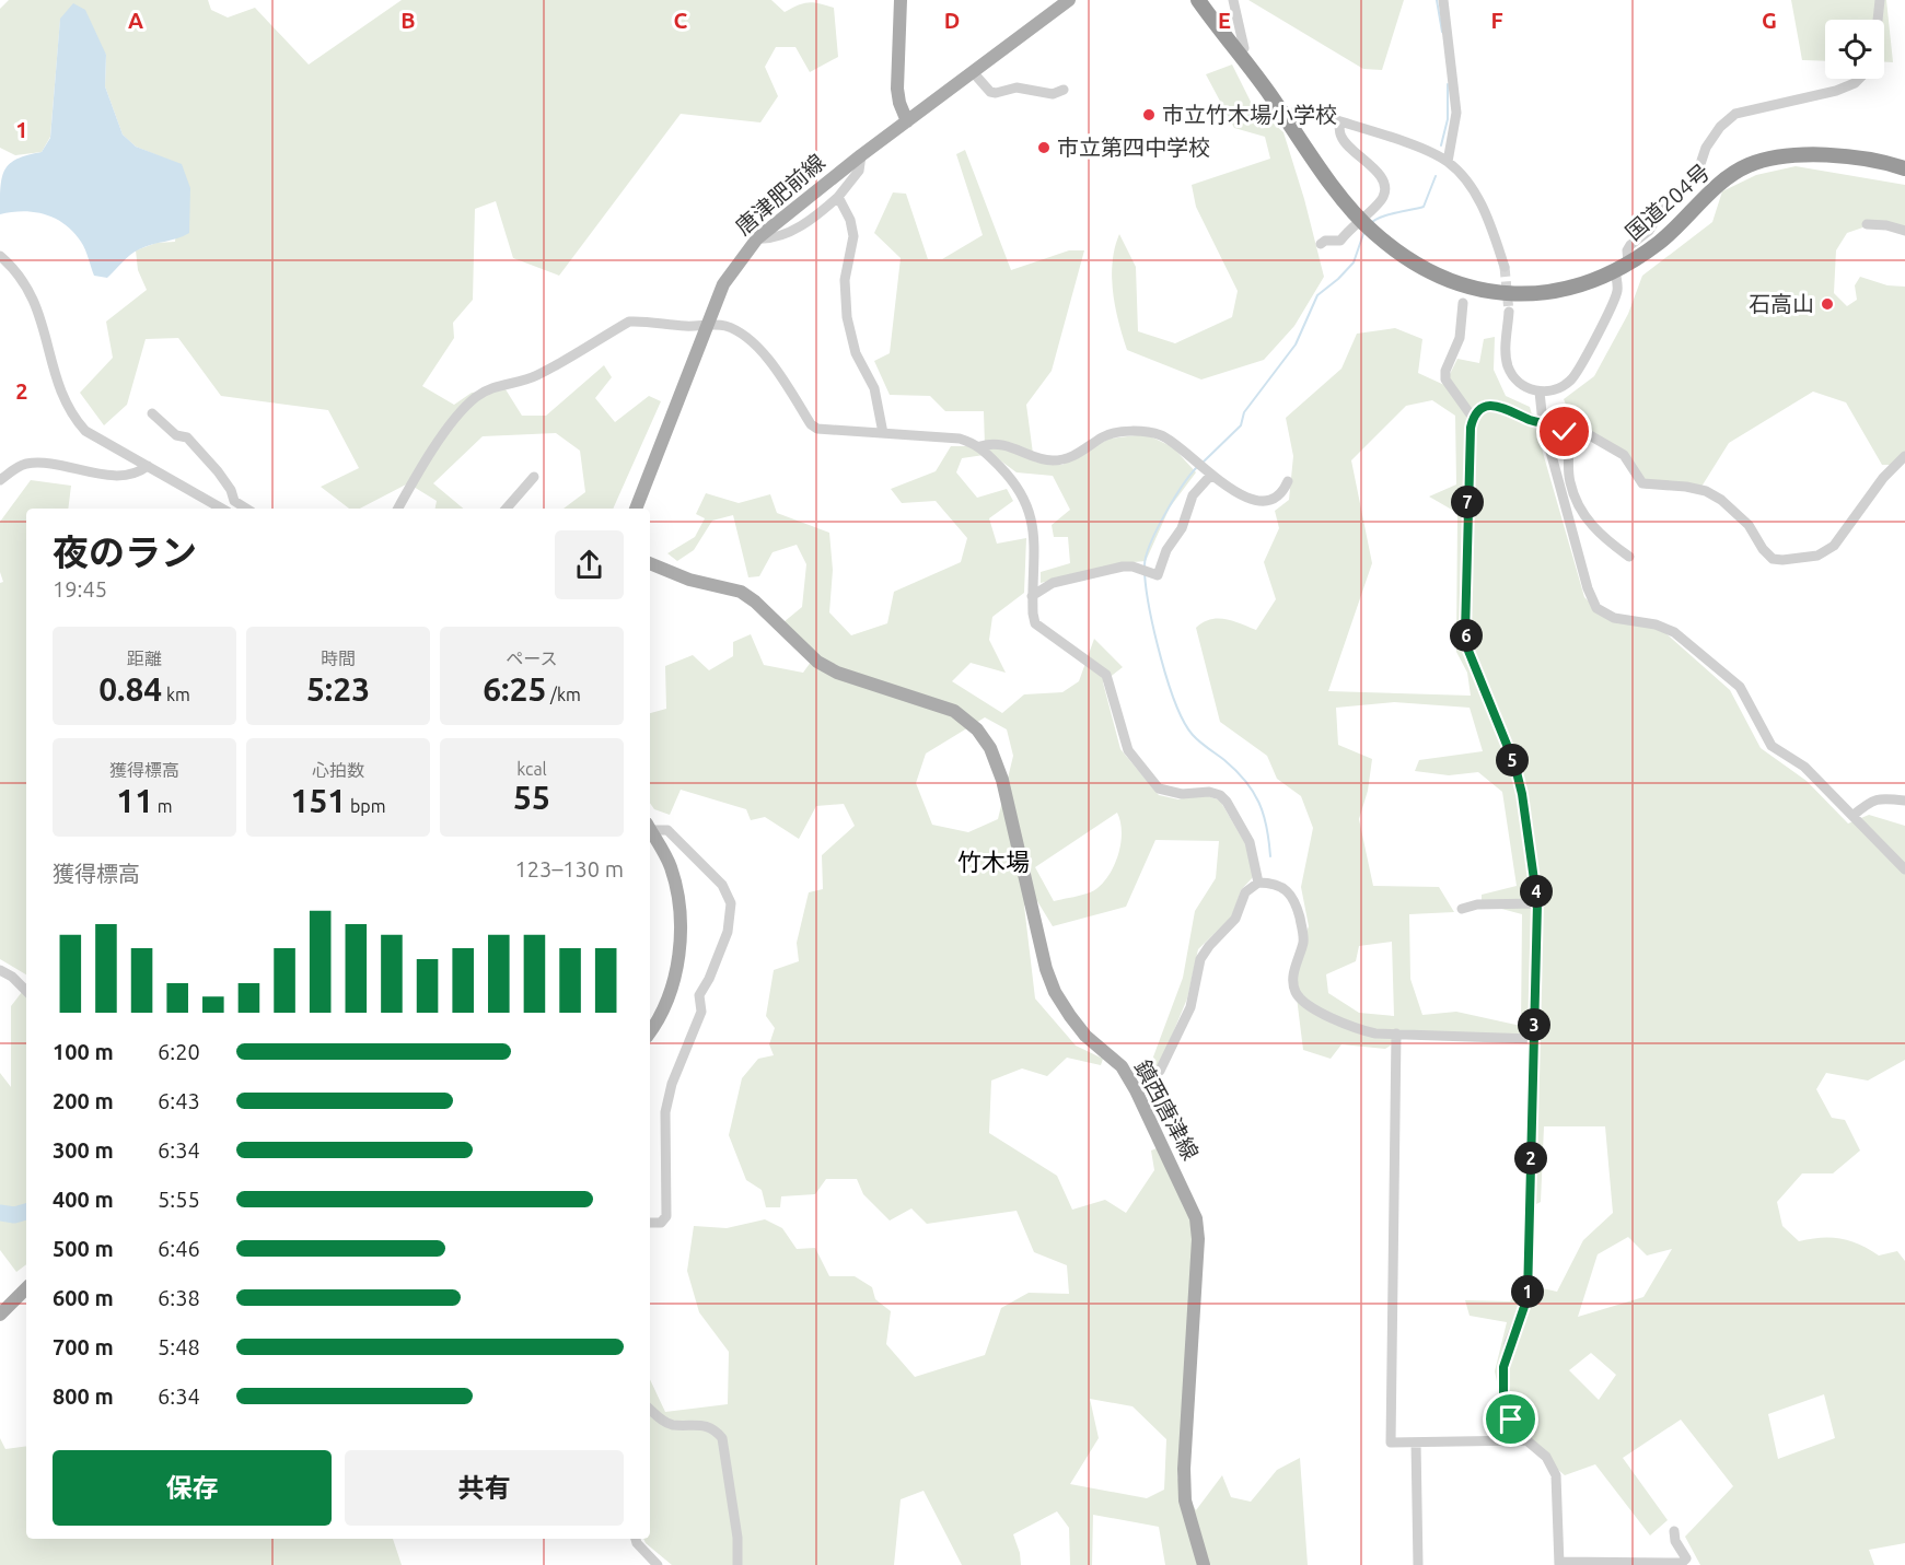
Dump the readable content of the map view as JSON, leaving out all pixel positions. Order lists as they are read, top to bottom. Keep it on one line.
{"streets":{"highway":["国道204号"],"main road":["唐津肥前線","鎮西唐津線"]},"districts":["竹木場"],"places":["市立竹木場小学校","市立第四中学校","石高山"],"page":{"pins":["7","6","5","4","3","2","1"],"heading":["夜のラン","19:45"],"stats":[["距離","0.84 km"],["時間","5:23"],["ペース","6:25 /km"],["獲得標高","11 m"],["心拍数","151 bpm"],["kcal","55"]],"chart":["獲得標高","123–130 m"],"list":[{"name":"100 m","note":"6:20"},{"name":"200 m","note":"6:43"},{"name":"300 m","note":"6:34"},{"name":"400 m","note":"5:55"},{"name":"500 m","note":"6:46"},{"name":"600 m","note":"6:38"},{"name":"700 m","note":"5:48"},{"name":"800 m","note":"6:34"}],"buttons":["保存","共有"]},"grid":{"columns":["A","B","C","D","E","F","G"],"rows":["1","2"]}}
